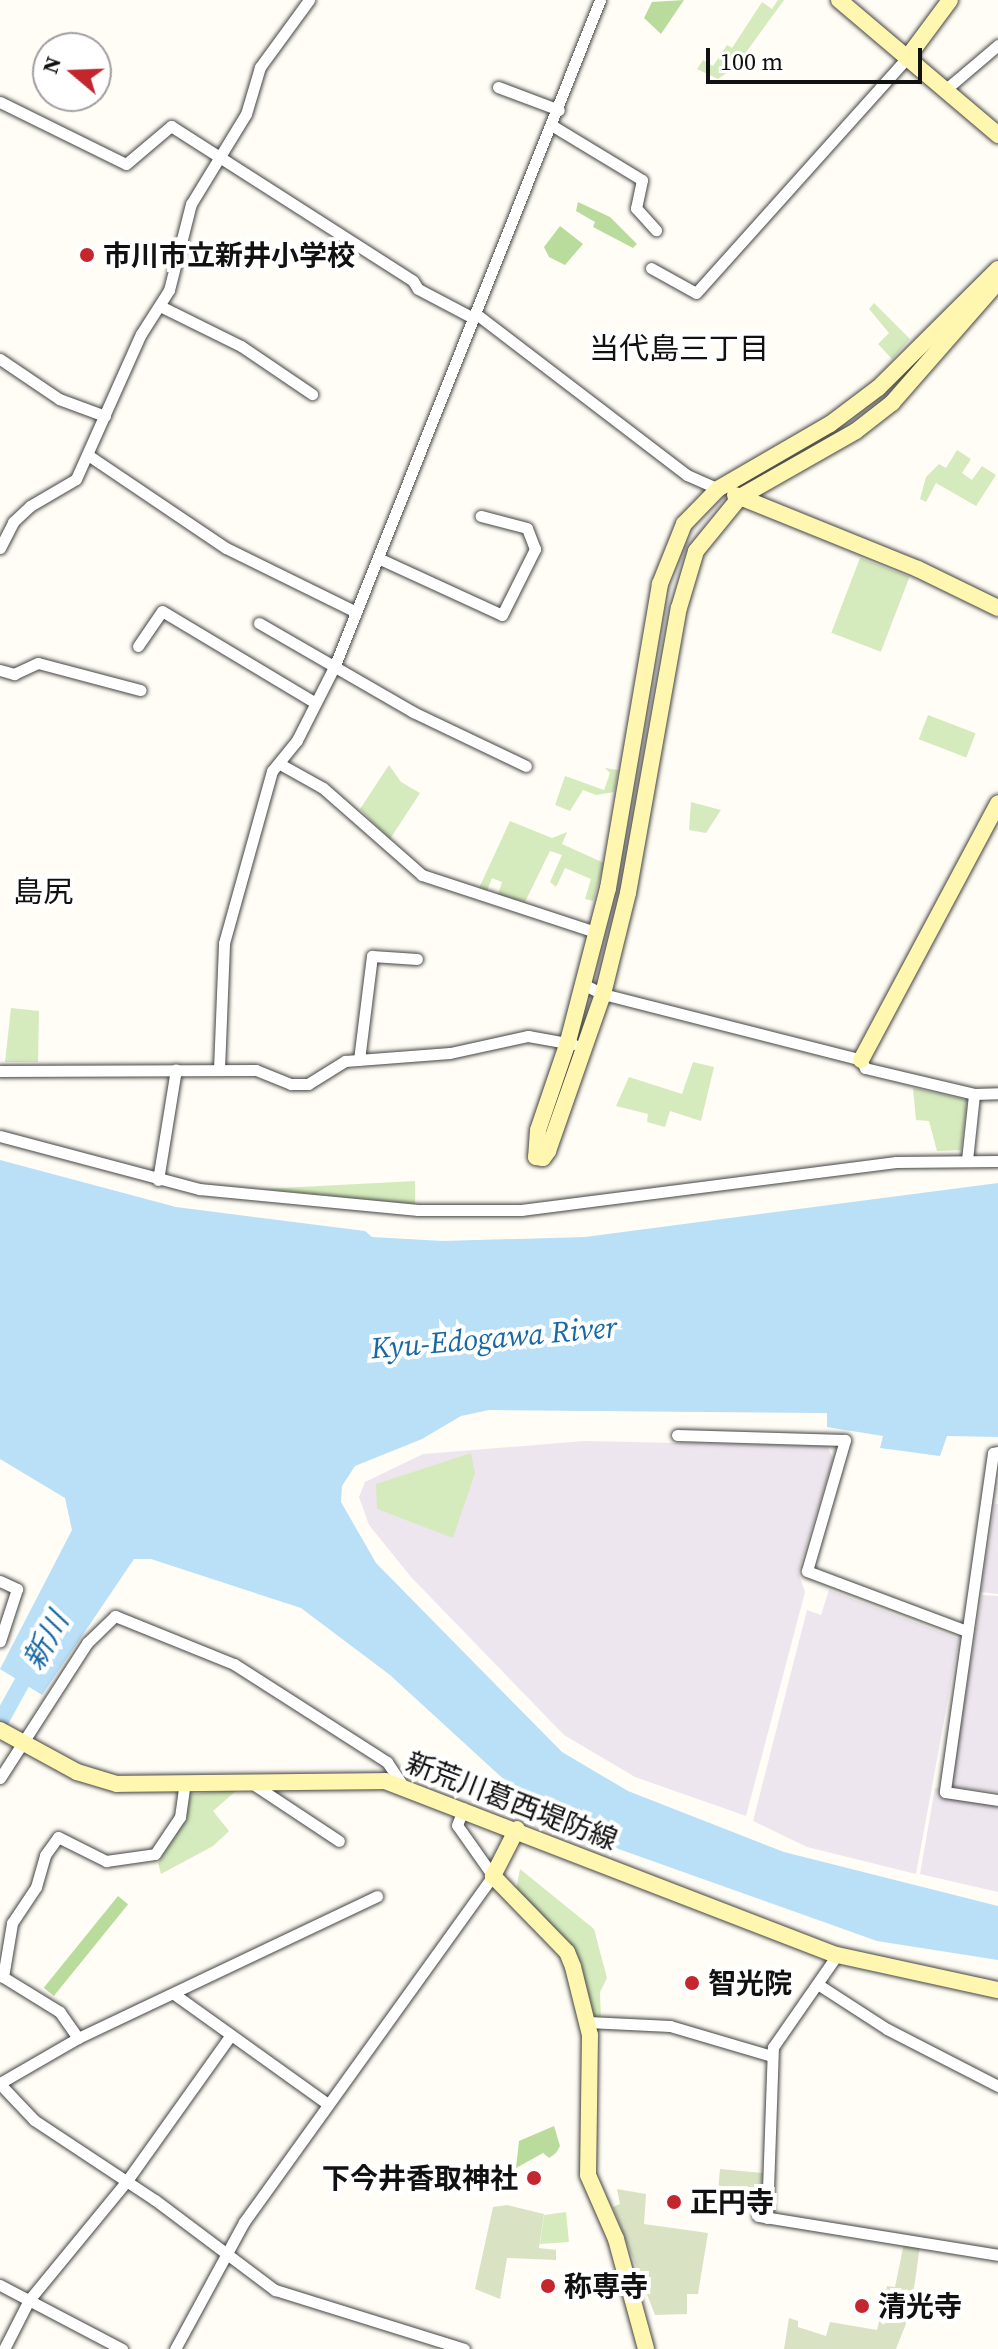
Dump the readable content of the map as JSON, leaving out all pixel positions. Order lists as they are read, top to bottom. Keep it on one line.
{"streets":{"street":["新荒川葛西堤防線"]},"districts":["当代島三丁目","島尻"],"water":["Kyu-Edogawa River","新川"],"places":["市川市立新井小学校","智光院","下今井香取神社","正円寺","称専寺","清光寺"],"scale_bar":"100 m","north":"left"}
